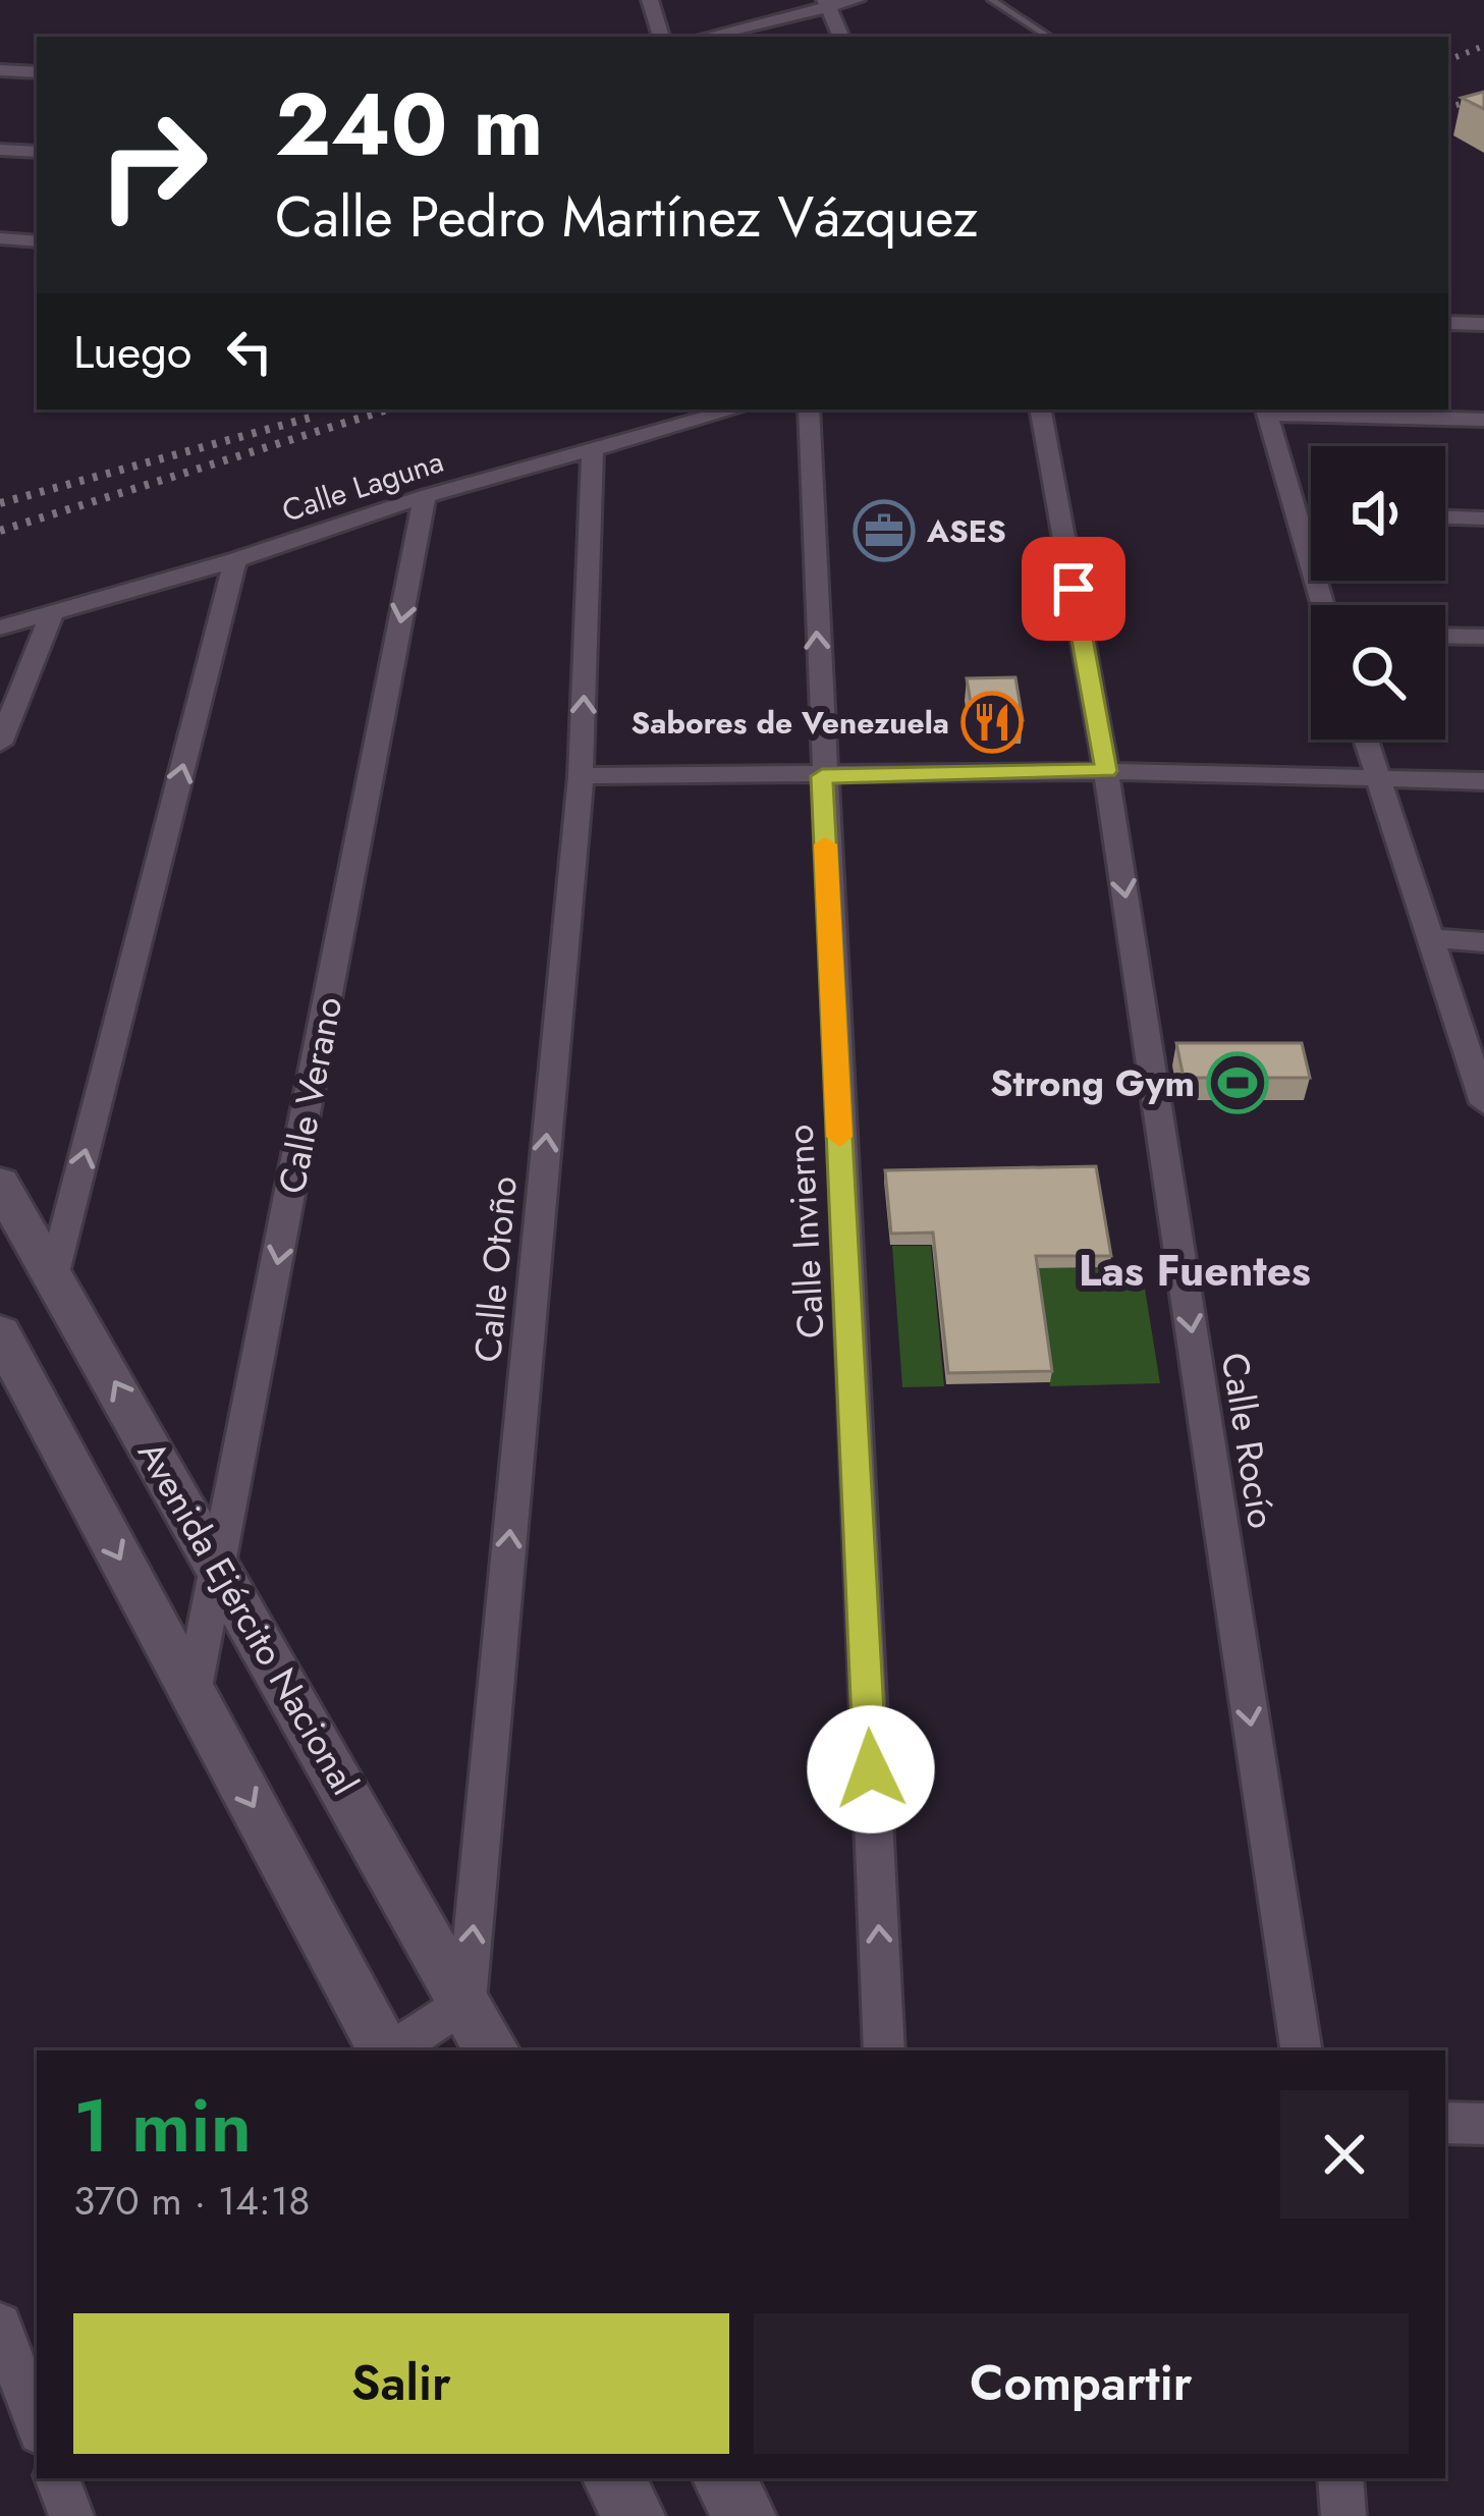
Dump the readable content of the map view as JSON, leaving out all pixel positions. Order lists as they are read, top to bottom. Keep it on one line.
{"streets":{"main road":["Avenida Ejército Nacional"],"street":["Calle Laguna","Calle Verano","Calle Invierno","Calle Otoño","Calle Rocío"]},"crossings":[["Calle Laguna","Calle Verano"],["Calle Laguna","Calle Otoño"],["Calle Verano","Avenida Ejército Nacional"],["Calle Otoño","Avenida Ejército Nacional"]],"one_way":["Calle Invierno","Calle Otoño","Calle Rocío"],"districts":["Las Fuentes"],"places":{"office":["ASES"],"restaurant":["Sabores de Venezuela"],"sports":["Strong Gym"]},"page":{"turn":["240 m","Calle Pedro Martínez Vázquez"],"then":"Luego","heading":["1 min","370 m · 14:18"],"buttons":["Salir","Compartir"]}}
